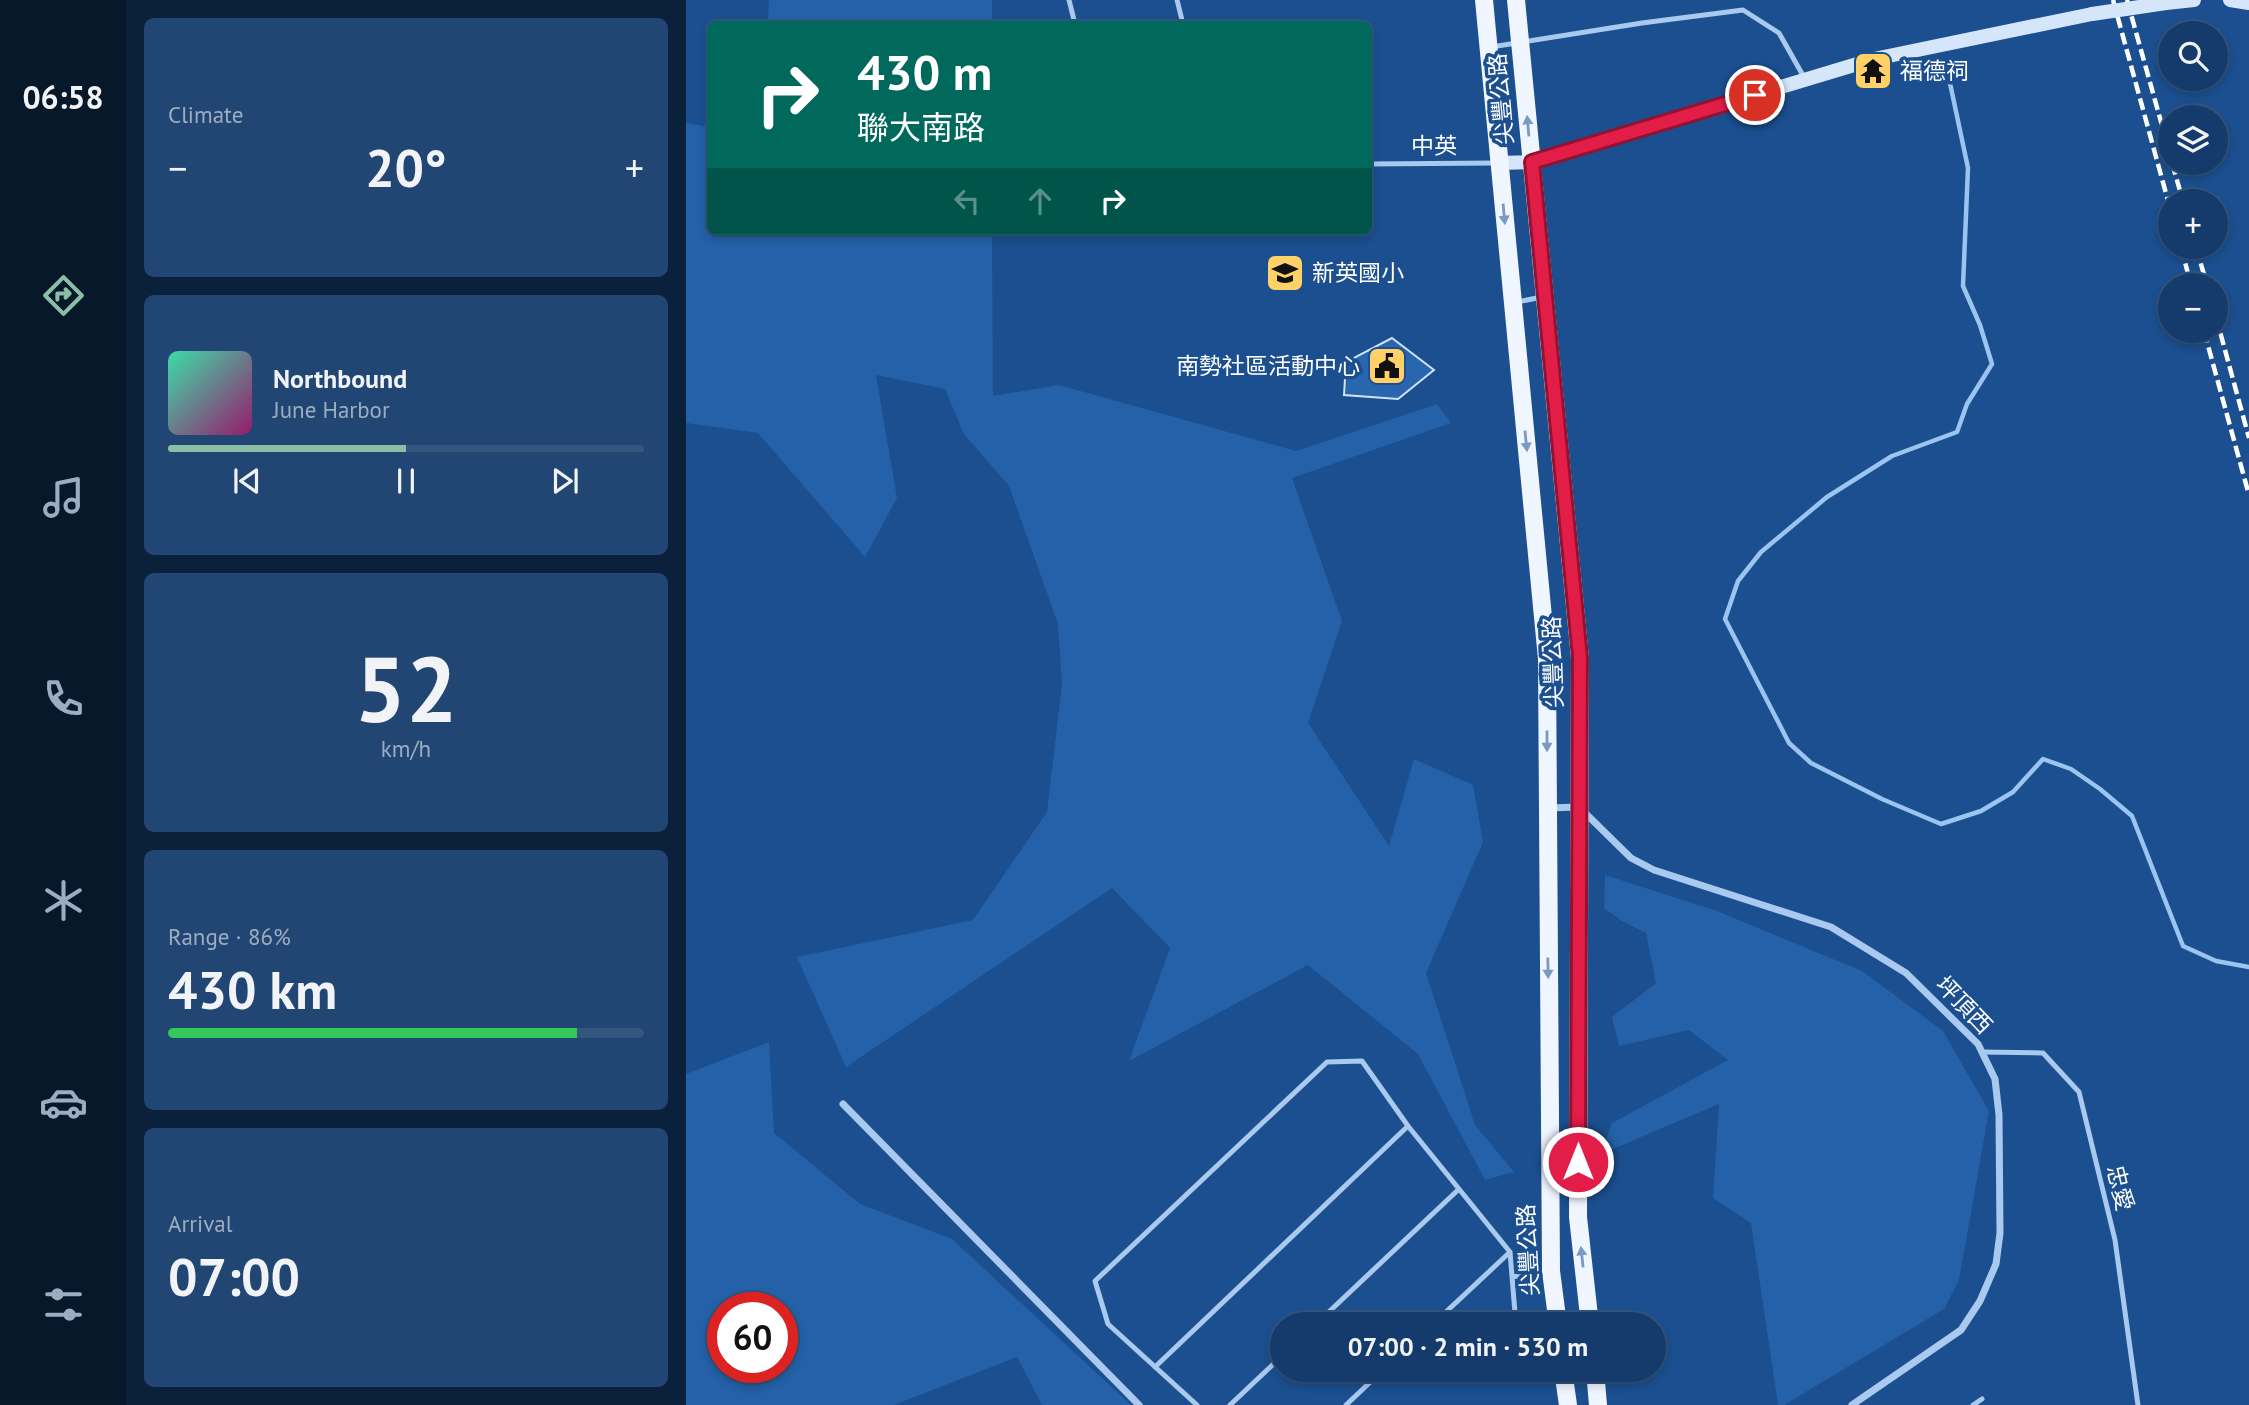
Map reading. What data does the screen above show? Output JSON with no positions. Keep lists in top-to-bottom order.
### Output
{
  "streets": {
    "main road": ["尖豐公路"],
    "street": ["坪頂西"],
    "lane": ["中英", "忠愛"]
  },
  "crossings": [
    ["尖豐公路", "中英"],
    ["尖豐公路", "坪頂西"],
    ["坪頂西", "忠愛"]
  ],
  "places": {
    "temple": ["福德祠"],
    "school or university": ["新英國小"],
    "public building": ["南勢社區活動中心"]
  },
  "page": {
    "tabs": "06:58",
    "tile": [
      "Climate",
      ["52", "km/h"],
      ["Range · 86%", "430 km"],
      ["Arrival", "07:00"]
    ],
    "map_buttons": ["+", "−"],
    "turn": ["430 m", "聯大南路"],
    "heat": ["−", "20°", "+"],
    "song": ["Northbound", "June Harbor"],
    "limit": "60",
    "trip": "07:00 · 2 min · 530 m"
  }
}
